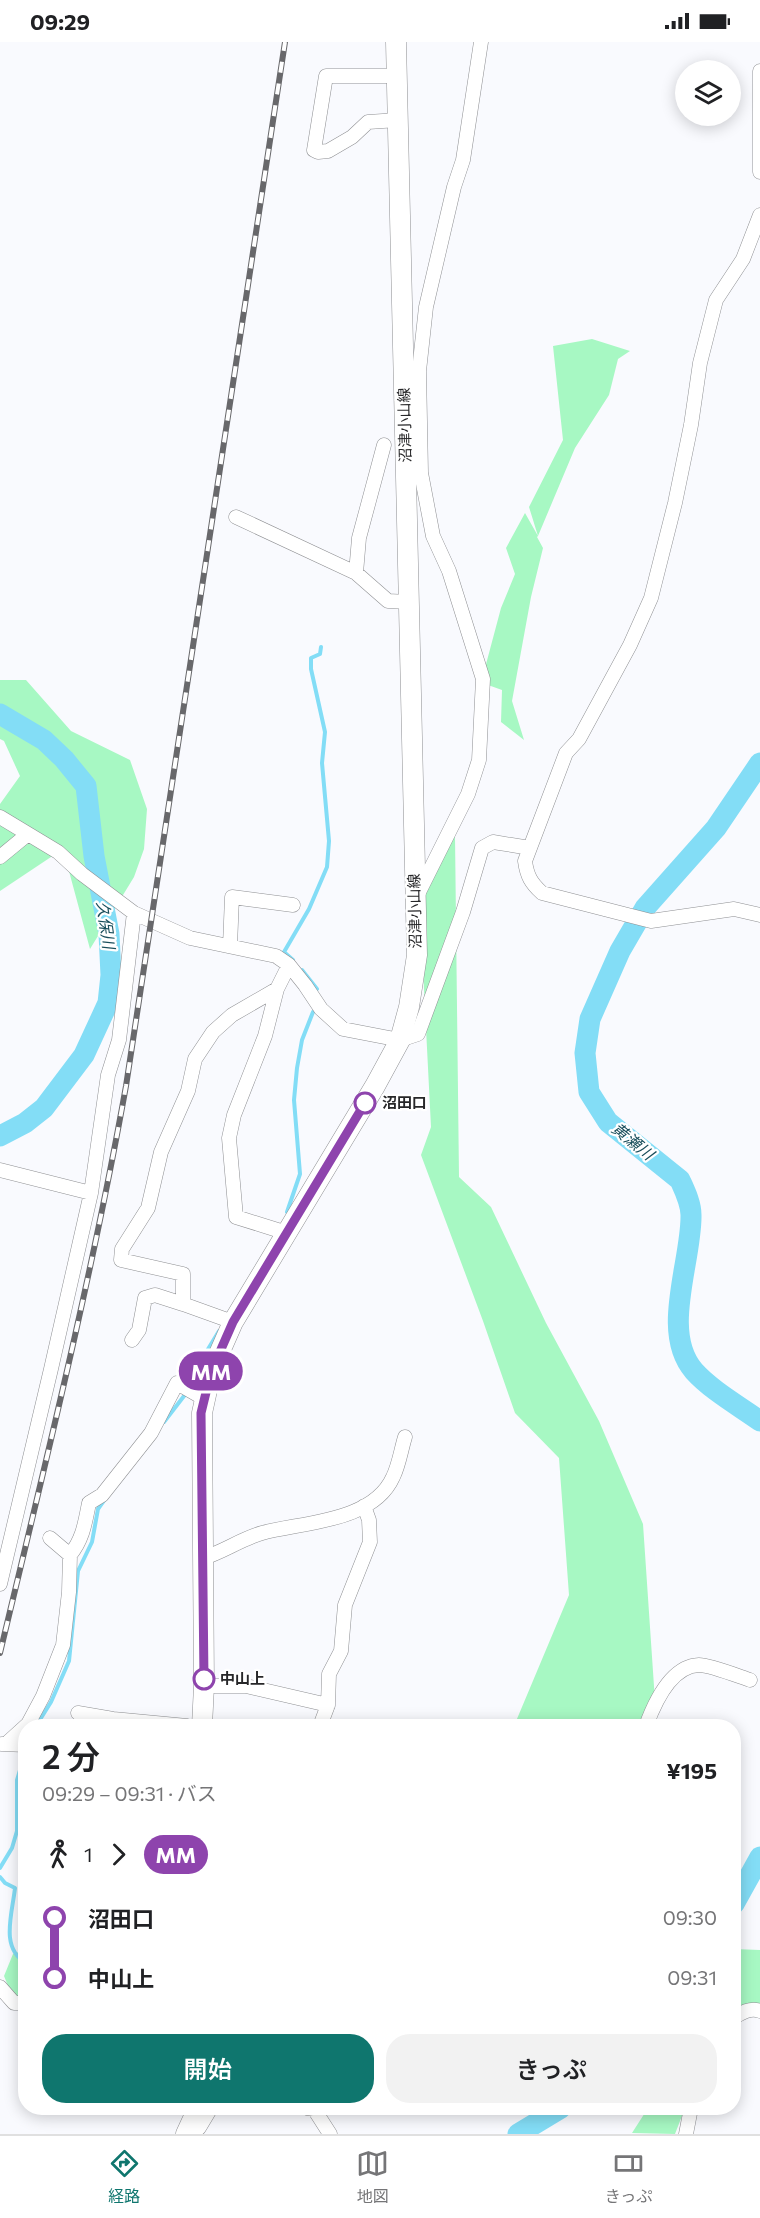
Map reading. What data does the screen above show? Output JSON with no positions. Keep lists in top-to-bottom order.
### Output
{
  "streets": {
    "main road": ["沼津小山線"]
  },
  "water": ["久保川", "黄瀬川"],
  "places": ["沼田口", "中山上"],
  "lines": ["bus line MM"],
  "page": {
    "status": "09:29",
    "on_map": "MM",
    "heading": ["2 分", "09:29 – 09:31 · バス", "¥195"],
    "legs": ["1", "MM"],
    "list": [
      {
        "name": "沼田口",
        "value": "09:30"
      },
      {
        "name": "中山上",
        "value": "09:31"
      }
    ],
    "buttons": ["開始", "きっぷ"],
    "tabs": ["経路", "地図", "きっぷ"]
  }
}
